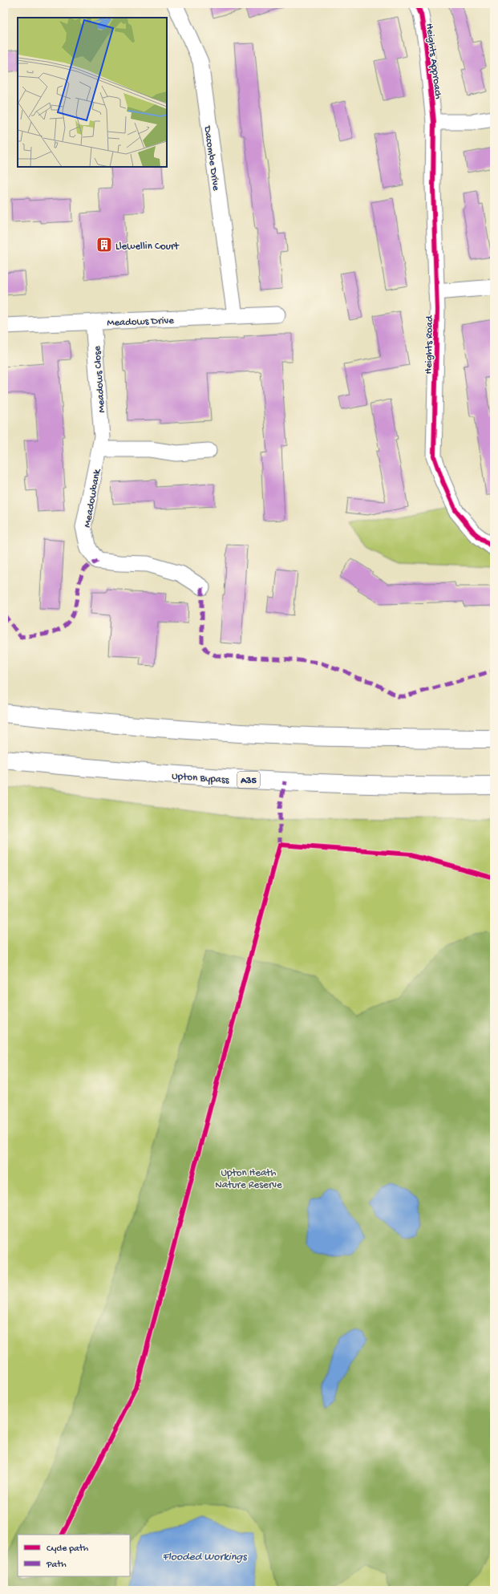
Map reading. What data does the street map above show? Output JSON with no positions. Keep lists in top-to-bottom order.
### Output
{
  "streets": {
    "highway": ["Upton Bypass", "A35"],
    "street": [
      "Heights Approach",
      "Dacombe Drive",
      "Meadows Drive",
      "Heights Road",
      "Meadows Close",
      "Meadowbank"
    ]
  },
  "crossings": [
    ["Heights Approach", "Heights Road"],
    ["Dacombe Drive", "Meadows Drive"],
    ["Meadows Drive", "Meadows Close"],
    ["Meadows Close", "Meadowbank"]
  ],
  "water": ["Flooded Workings"],
  "parks": ["Upton Heath Nature Reserve"],
  "places": {
    "building": ["Llewellin Court"]
  },
  "legend": ["Cycle path", "Path"]
}
